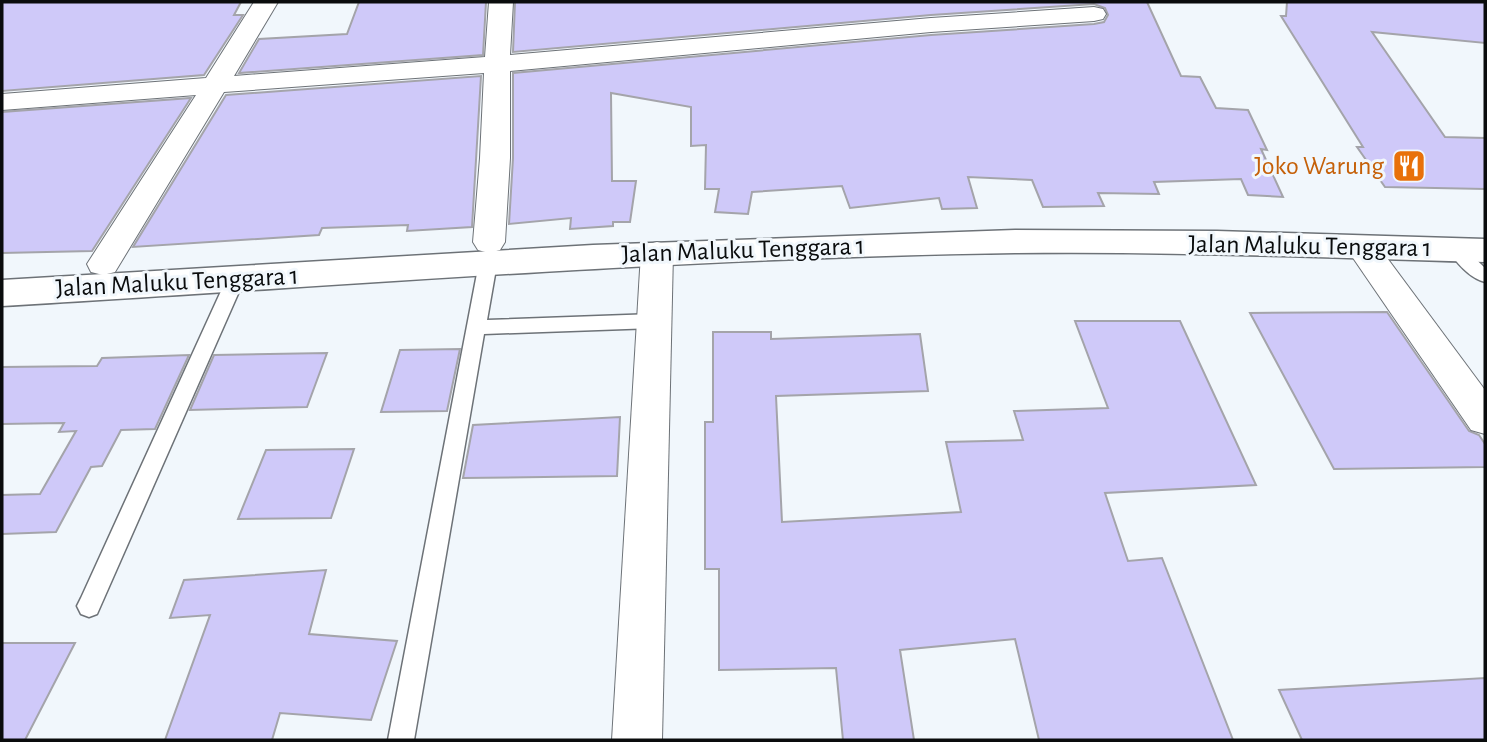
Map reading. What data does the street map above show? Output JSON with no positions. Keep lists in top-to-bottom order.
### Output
{
  "streets": {
    "highway": ["Jalan Maluku Tenggara 1"]
  },
  "places": {
    "restaurant": ["Joko Warung"]
  }
}
